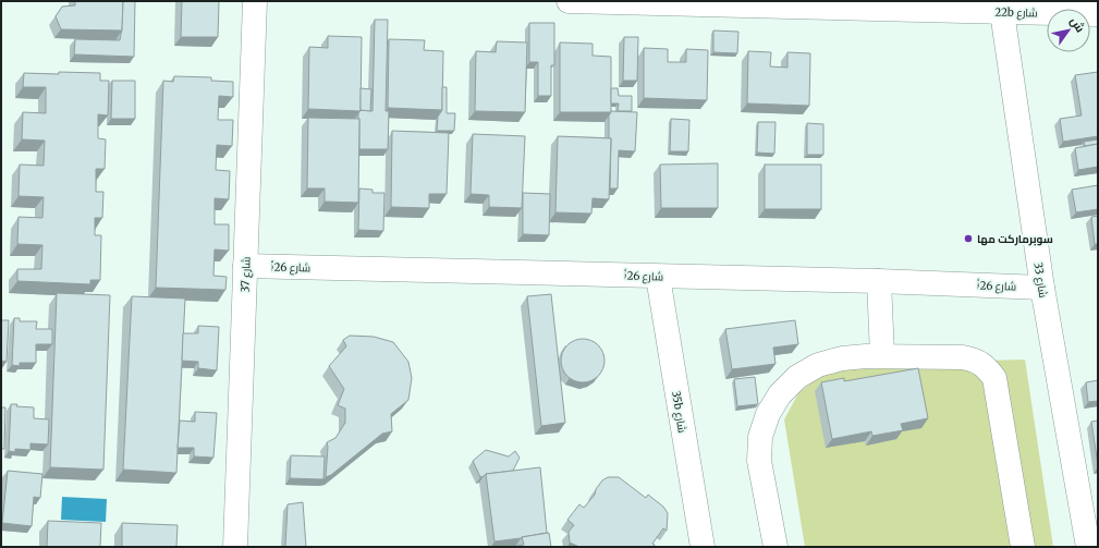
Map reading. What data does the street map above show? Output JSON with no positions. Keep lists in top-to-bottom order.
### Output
{
  "streets": {
    "street": [
      "22b شارع",
      "شارع 26أ",
      "شارع 37",
      "شارع 33",
      "35b شارع"
    ]
  },
  "crossings": [
    ["22b شارع", "شارع 33"],
    ["شارع 26أ", "شارع 37"],
    ["شارع 26أ", "شارع 33"],
    ["شارع 26أ", "35b شارع"]
  ],
  "places": ["سوبرماركت مها"],
  "north": "top right"
}
